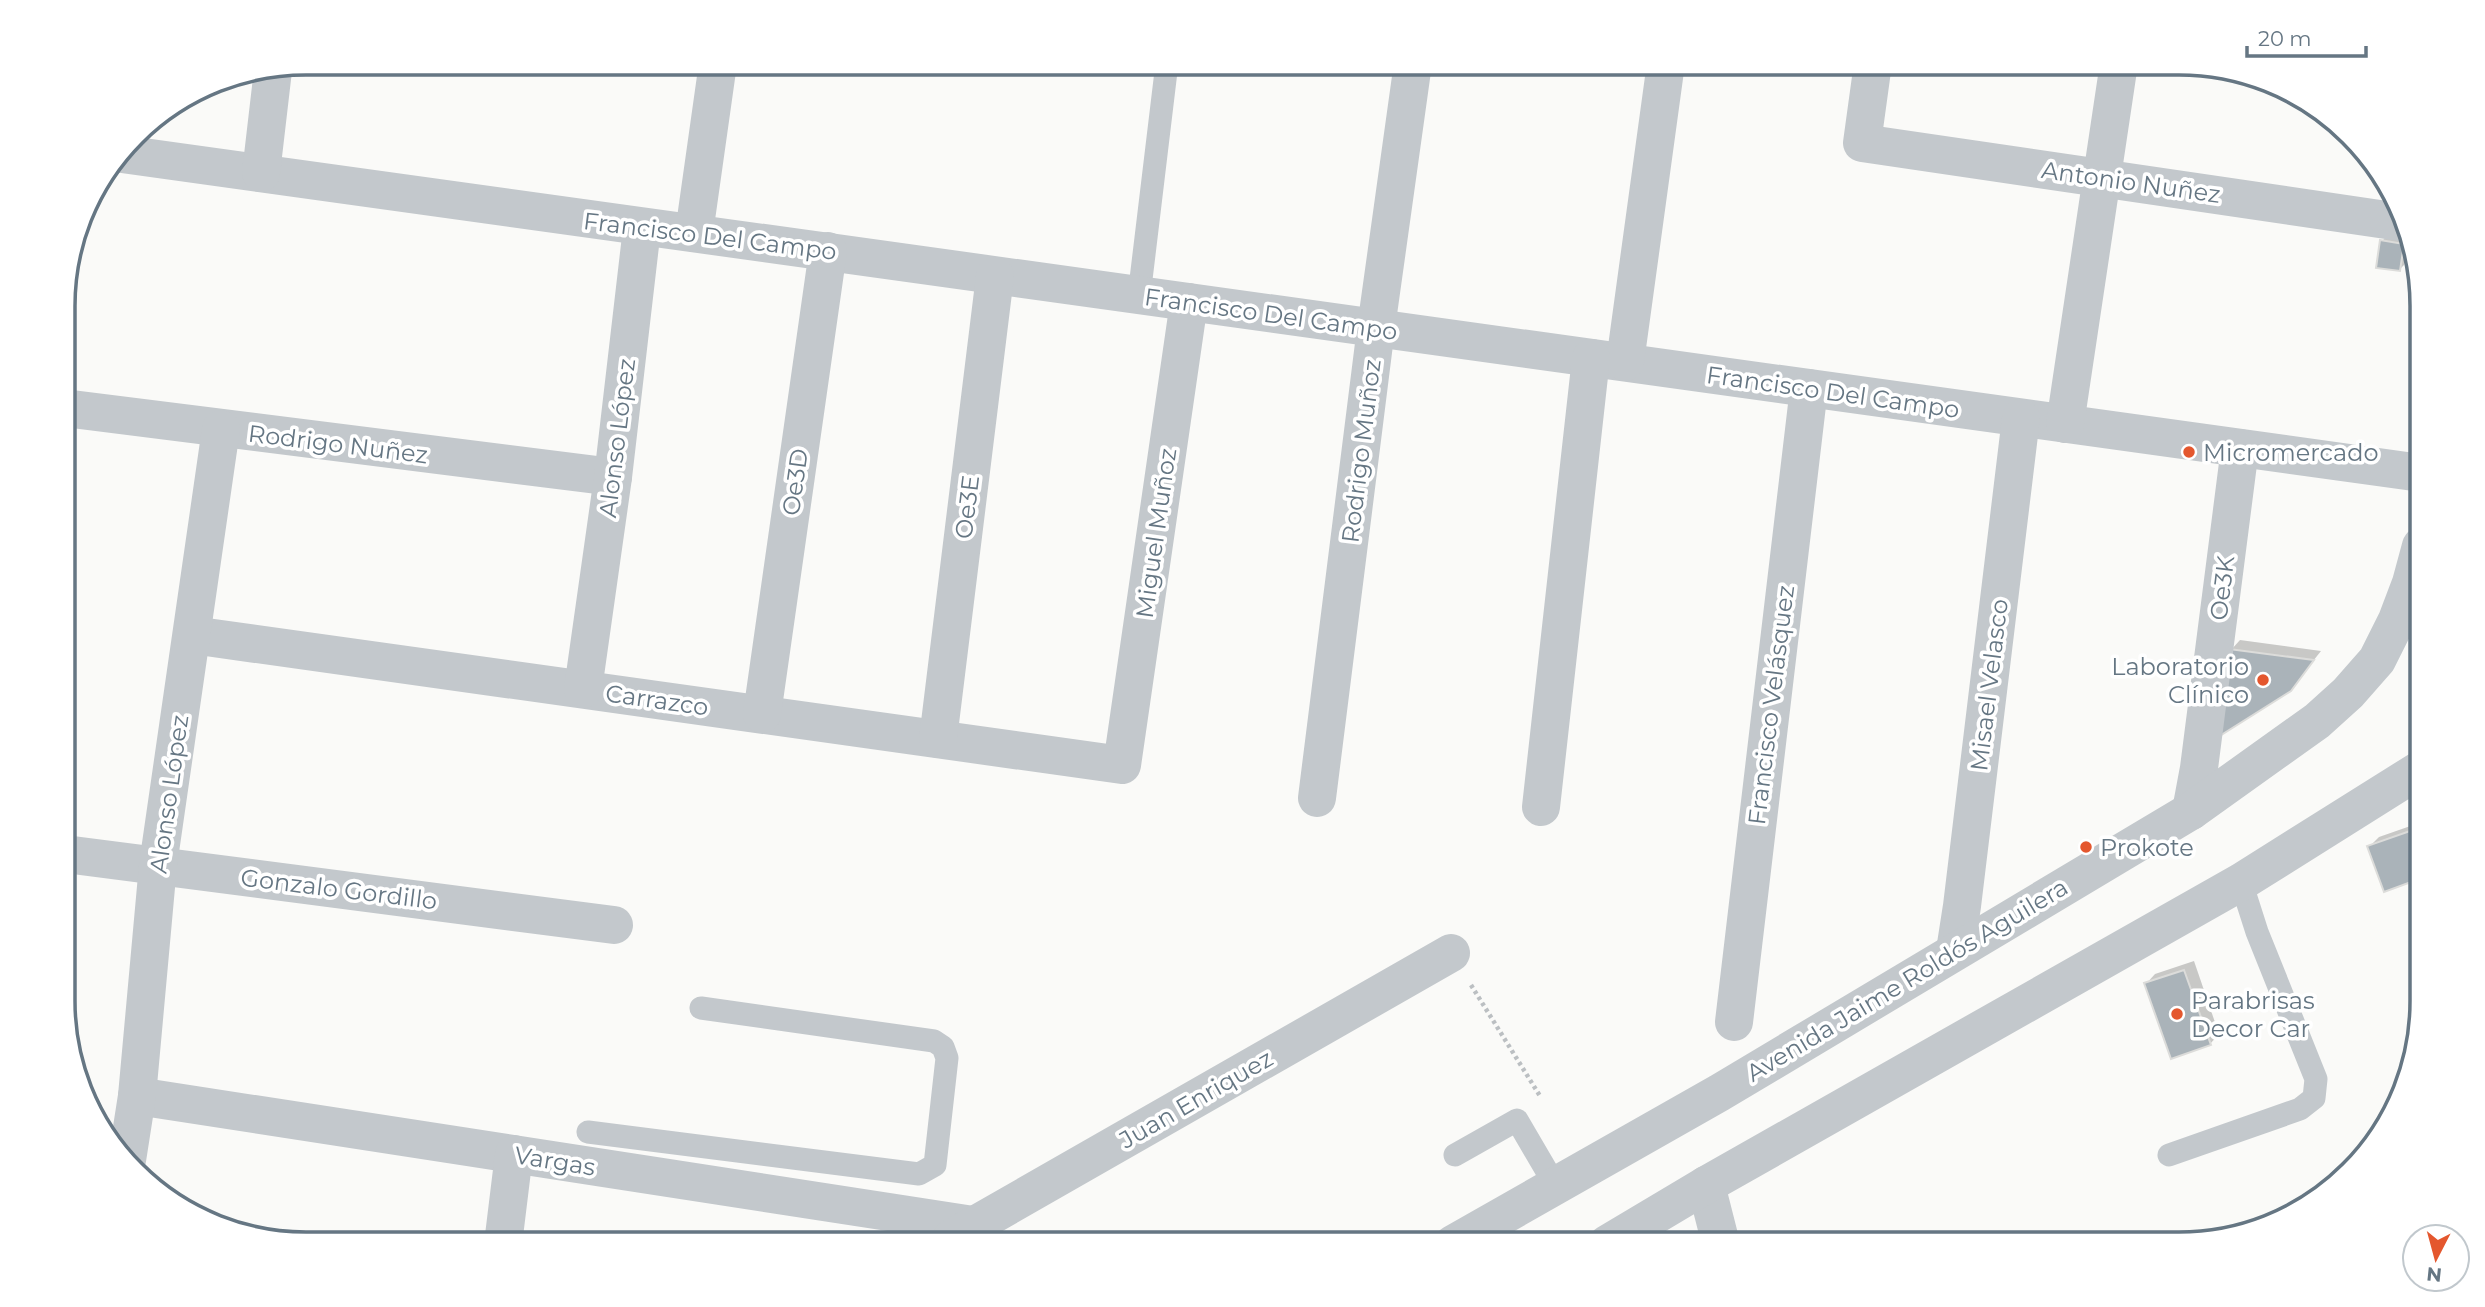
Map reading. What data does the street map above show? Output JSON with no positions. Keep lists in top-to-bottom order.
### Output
{
  "streets": {
    "street": [
      "Antonio Nuñez",
      "Francisco Del Campo",
      "Alonso López",
      "Rodrigo Nuñez",
      "Rodrigo Muñoz",
      "Oe3D",
      "Oe3E",
      "Miguel Muñoz",
      "Oe3K",
      "Misael Velasco",
      "Carrazco",
      "Francisco Velásquez",
      "Gonzalo Gordillo",
      "Avenida Jaime Roldós Aguilera",
      "Juan Enriquez",
      "Vargas"
    ]
  },
  "crossings": [
    ["Francisco Del Campo", "Alonso López"],
    ["Francisco Del Campo", "Rodrigo Muñoz"],
    ["Francisco Del Campo", "Oe3D"],
    ["Francisco Del Campo", "Oe3E"],
    ["Francisco Del Campo", "Miguel Muñoz"],
    ["Francisco Del Campo", "Oe3K"],
    ["Francisco Del Campo", "Misael Velasco"],
    ["Francisco Del Campo", "Francisco Velásquez"],
    ["Alonso López", "Rodrigo Nuñez"],
    ["Alonso López", "Carrazco"],
    ["Alonso López", "Gonzalo Gordillo"],
    ["Alonso López", "Vargas"],
    ["Oe3D", "Carrazco"],
    ["Oe3E", "Carrazco"],
    ["Miguel Muñoz", "Carrazco"],
    ["Oe3K", "Avenida Jaime Roldós Aguilera"],
    ["Misael Velasco", "Avenida Jaime Roldós Aguilera"],
    ["Juan Enriquez", "Vargas"]
  ],
  "places": [
    "Micromercado",
    "Laboratorio Clínico",
    "Prokote",
    "Parabrisas Decor Car"
  ],
  "scale_bar": "20 m",
  "north": "bottom"
}
